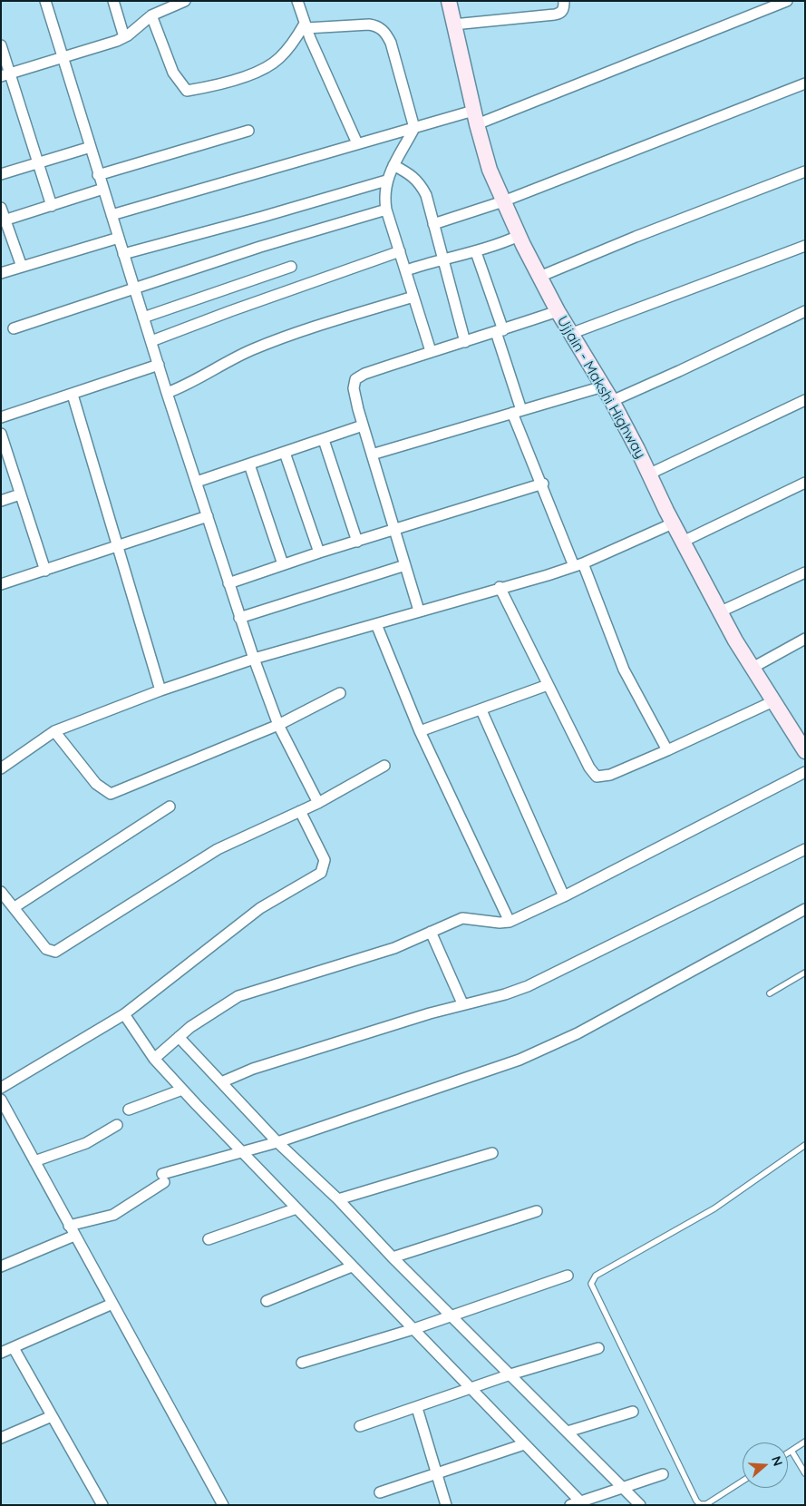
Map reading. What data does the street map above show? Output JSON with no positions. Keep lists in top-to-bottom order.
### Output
{
  "streets": {
    "main road": ["Ujjain - Makshi Highway"]
  },
  "north": "right"
}
